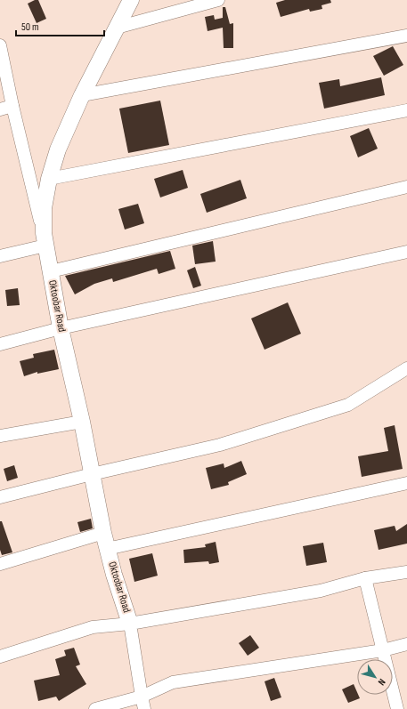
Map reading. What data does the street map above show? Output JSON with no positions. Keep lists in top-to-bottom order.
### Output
{
  "streets": {
    "street": ["Oktoobar Road"]
  },
  "scale_bar": "50 m",
  "north": "bottom right"
}
